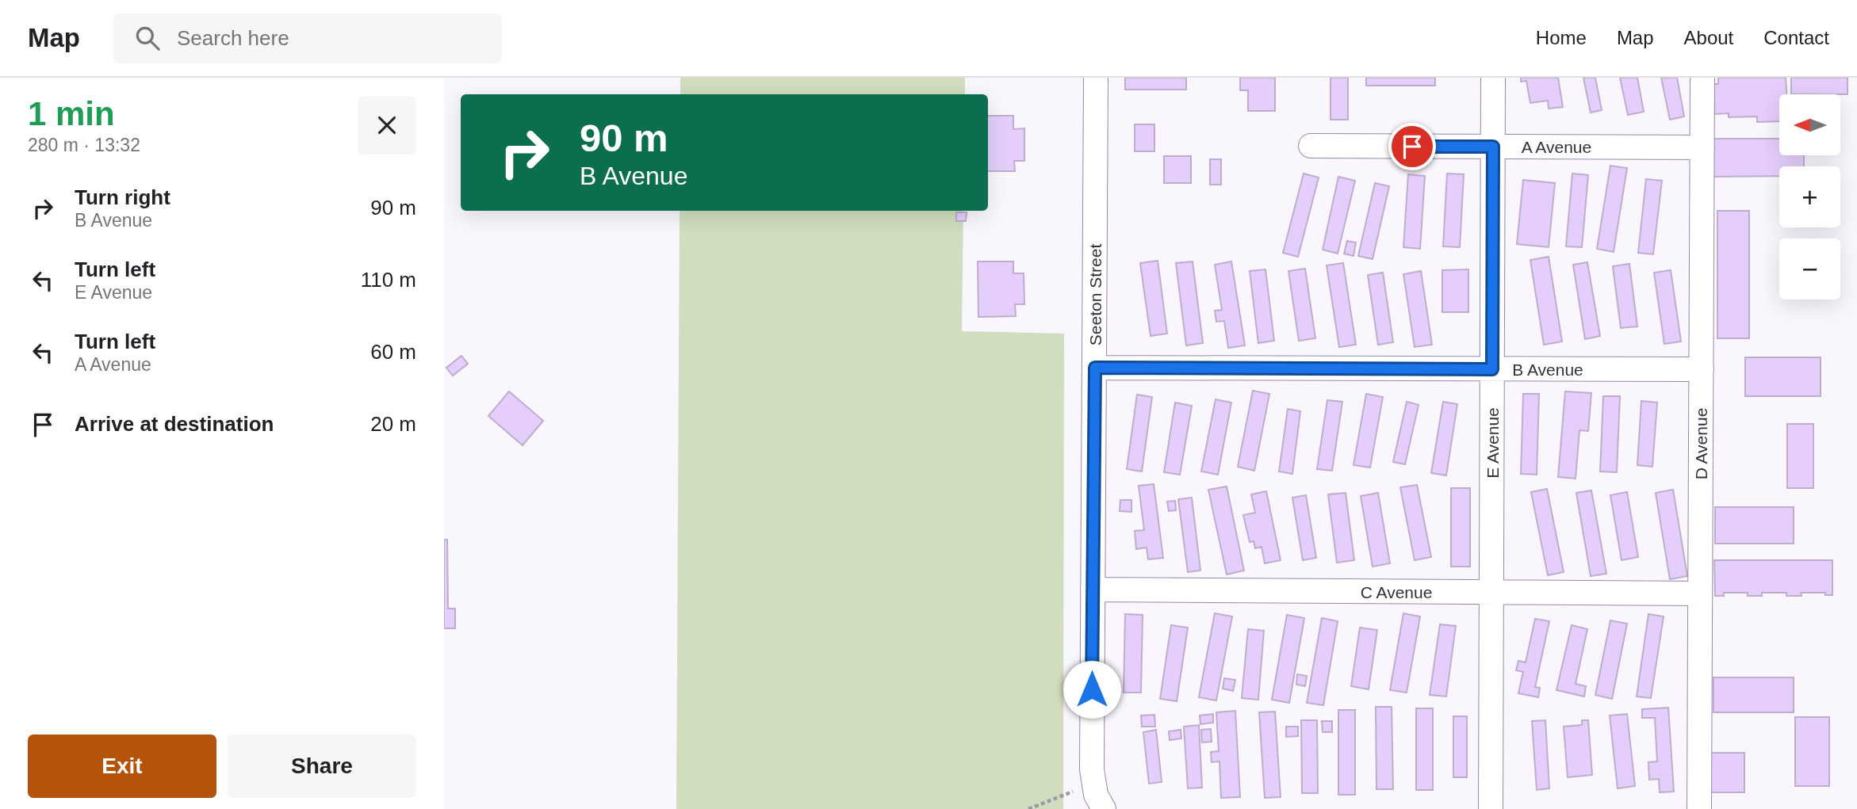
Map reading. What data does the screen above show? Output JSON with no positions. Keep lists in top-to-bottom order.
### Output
{
  "streets": {
    "street": [
      "A Avenue",
      "Seeton Street",
      "B Avenue",
      "E Avenue",
      "D Avenue",
      "C Avenue"
    ]
  },
  "crossings": [
    ["A Avenue", "E Avenue"],
    ["A Avenue", "D Avenue"],
    ["Seeton Street", "B Avenue"],
    ["Seeton Street", "C Avenue"],
    ["B Avenue", "E Avenue"],
    ["B Avenue", "D Avenue"],
    ["E Avenue", "C Avenue"],
    ["D Avenue", "C Avenue"]
  ],
  "north": "left",
  "page": {
    "header": "Map",
    "search": "Search here",
    "nav": [
      "Home",
      "Map",
      "About",
      "Contact"
    ],
    "heading": ["1 min", "280 m · 13:32"],
    "map_buttons": ["+", "−"],
    "turn": ["90 m", "B Avenue"],
    "list": [
      {
        "name": "Turn right",
        "note": "B Avenue",
        "value": "90 m"
      },
      {
        "name": "Turn left",
        "note": "E Avenue",
        "value": "110 m"
      },
      {
        "name": "Turn left",
        "note": "A Avenue",
        "value": "60 m"
      },
      {
        "name": "Arrive at destination",
        "value": "20 m"
      }
    ],
    "buttons": ["Exit", "Share"]
  }
}
